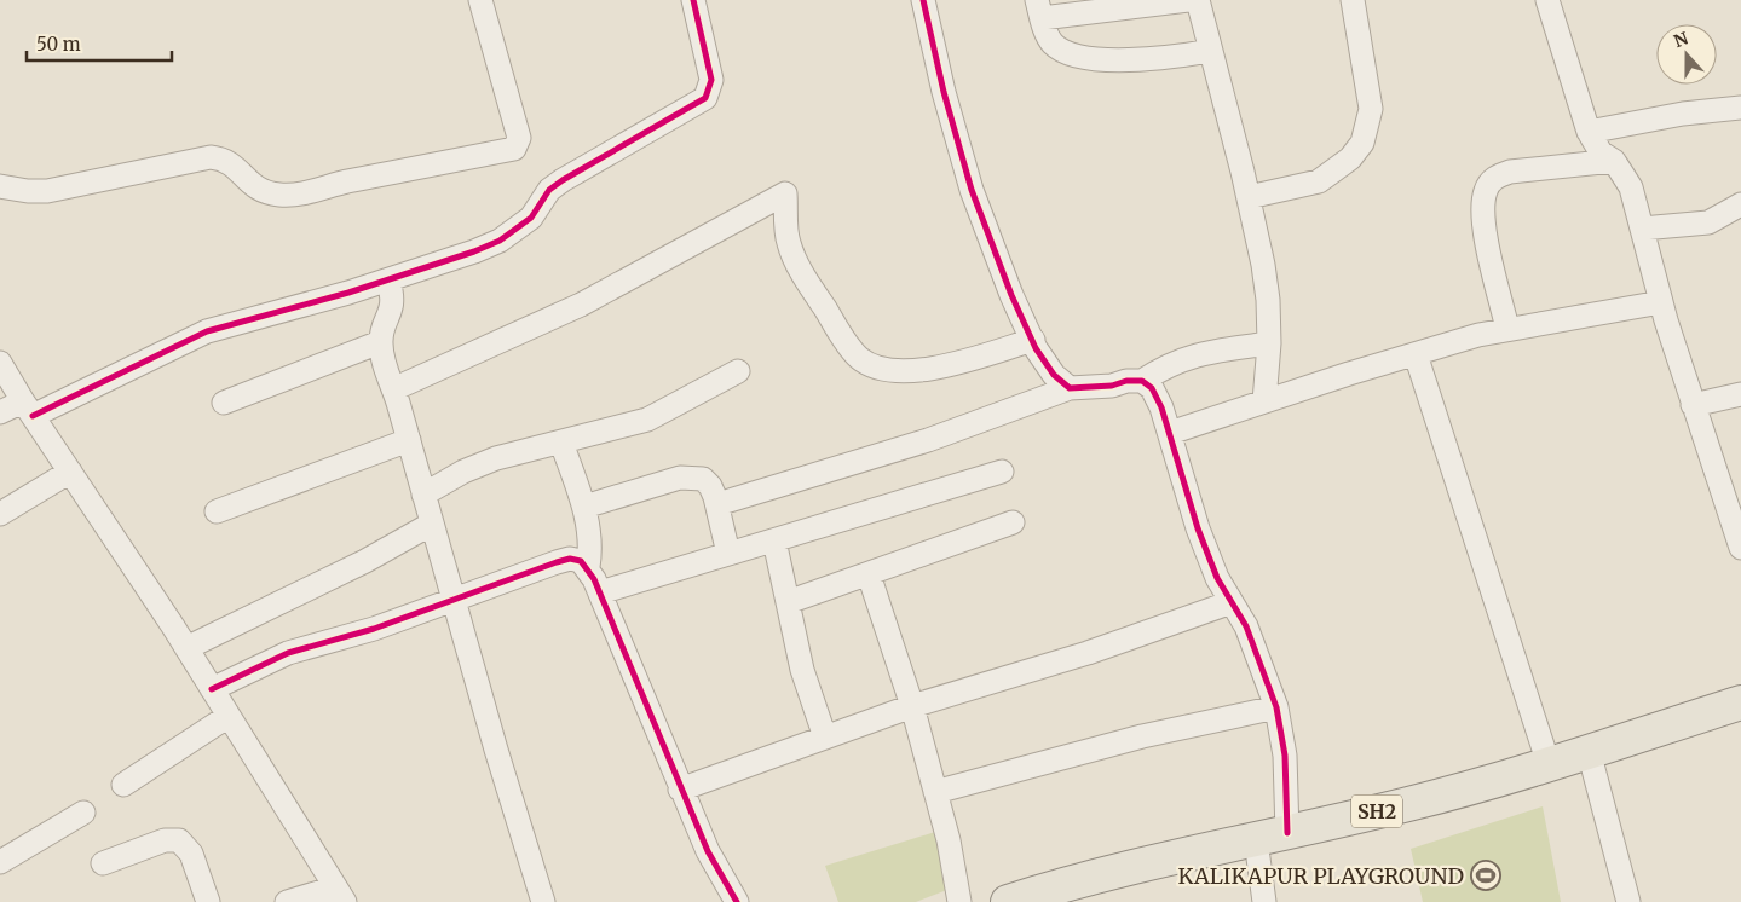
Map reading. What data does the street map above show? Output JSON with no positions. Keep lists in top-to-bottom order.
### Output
{
  "streets": {
    "main road": ["SH2"]
  },
  "places": {
    "sports": ["KALIKAPUR PLAYGROUND"]
  },
  "scale_bar": "50 m",
  "north": "top"
}
